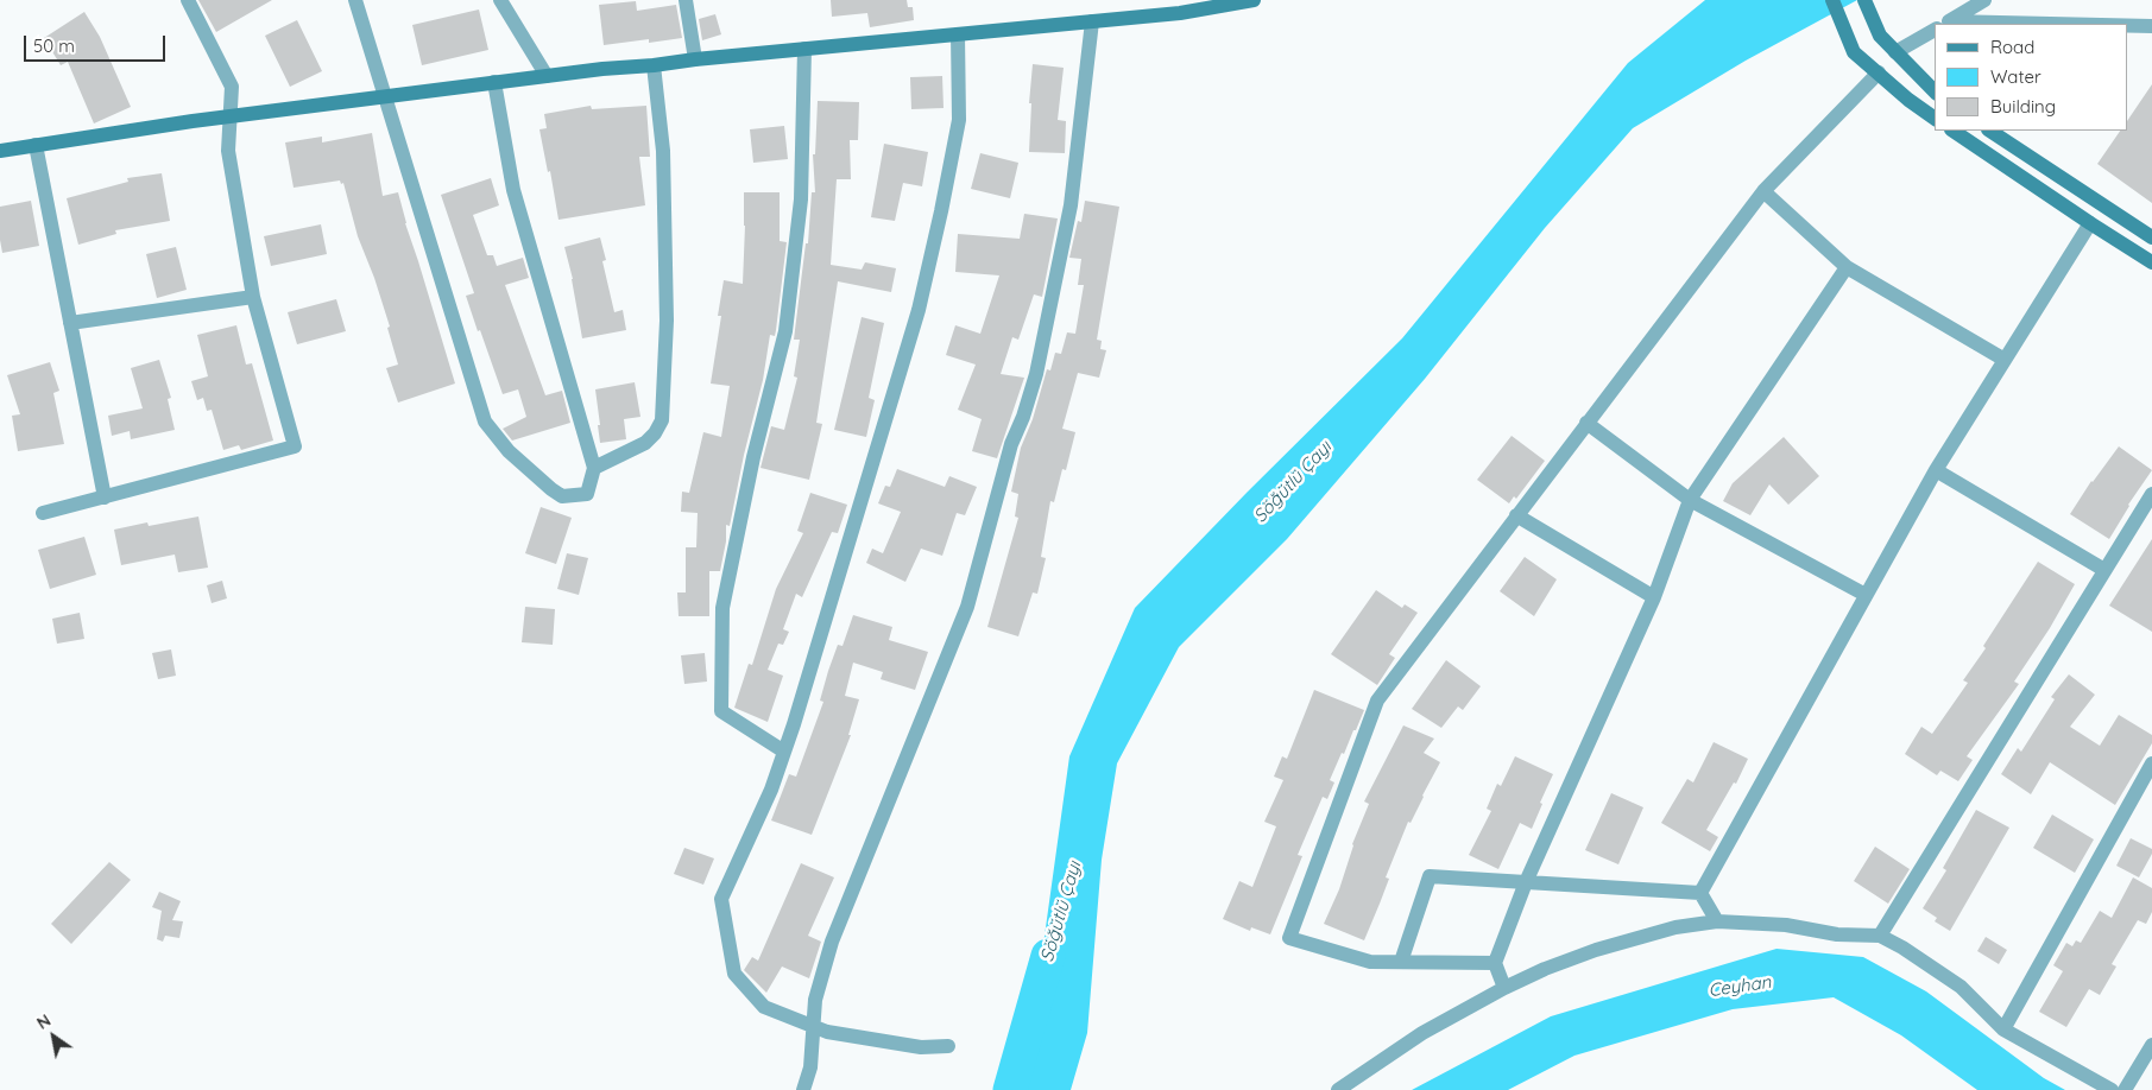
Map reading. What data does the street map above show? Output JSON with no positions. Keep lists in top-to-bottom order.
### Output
{
  "water": ["Söğütlü Çayı", "Ceyhan"],
  "legend": ["Road", "Water", "Building"],
  "scale_bar": "50 m",
  "north": "top left"
}
